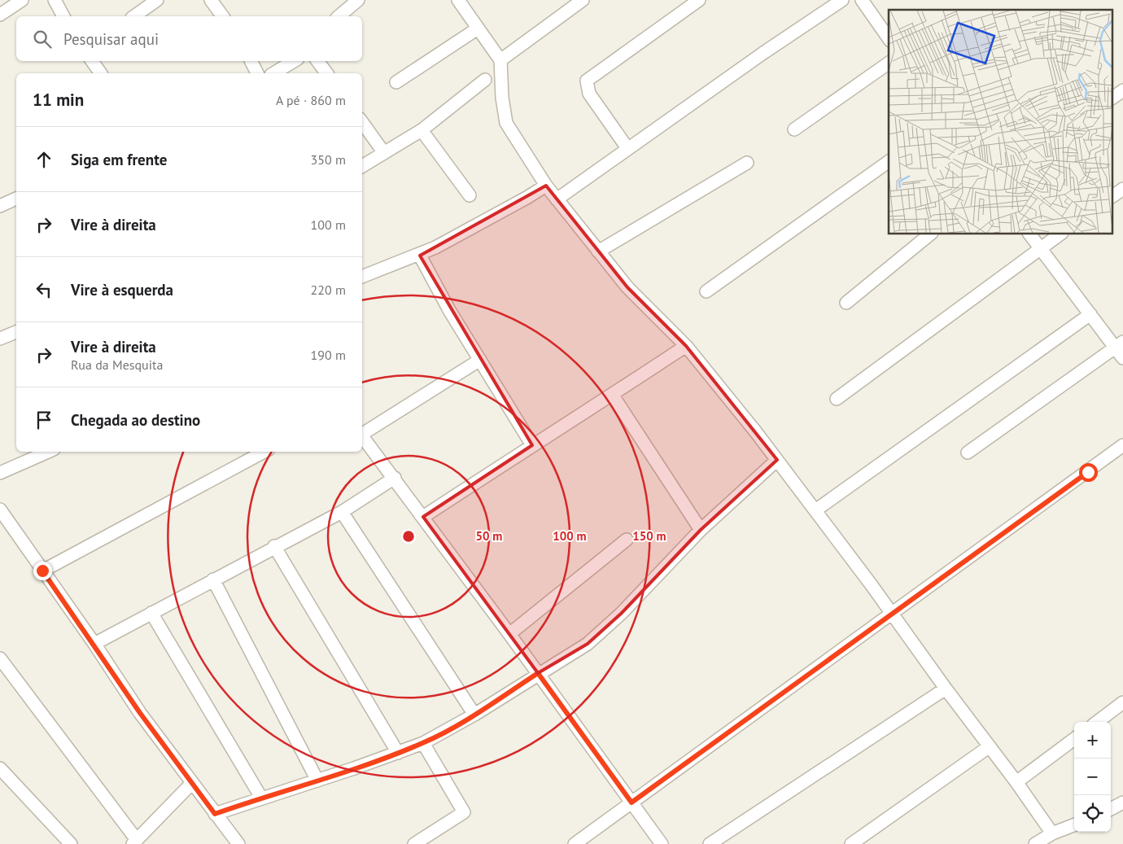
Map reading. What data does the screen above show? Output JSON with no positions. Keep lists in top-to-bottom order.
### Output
{
  "page": {
    "search": "Pesquisar aqui",
    "heading": ["11 min", "A pé · 860 m"],
    "list": [
      ["Siga em frente", "350 m"],
      ["Vire à direita", "100 m"],
      ["Vire à esquerda", "220 m"],
      ["Vire à direita", "Rua da Mesquita", "190 m"],
      "Chegada ao destino"
    ],
    "map_buttons": ["+", "−"]
  },
  "rings": ["50 m", "100 m", "150 m"]
}
